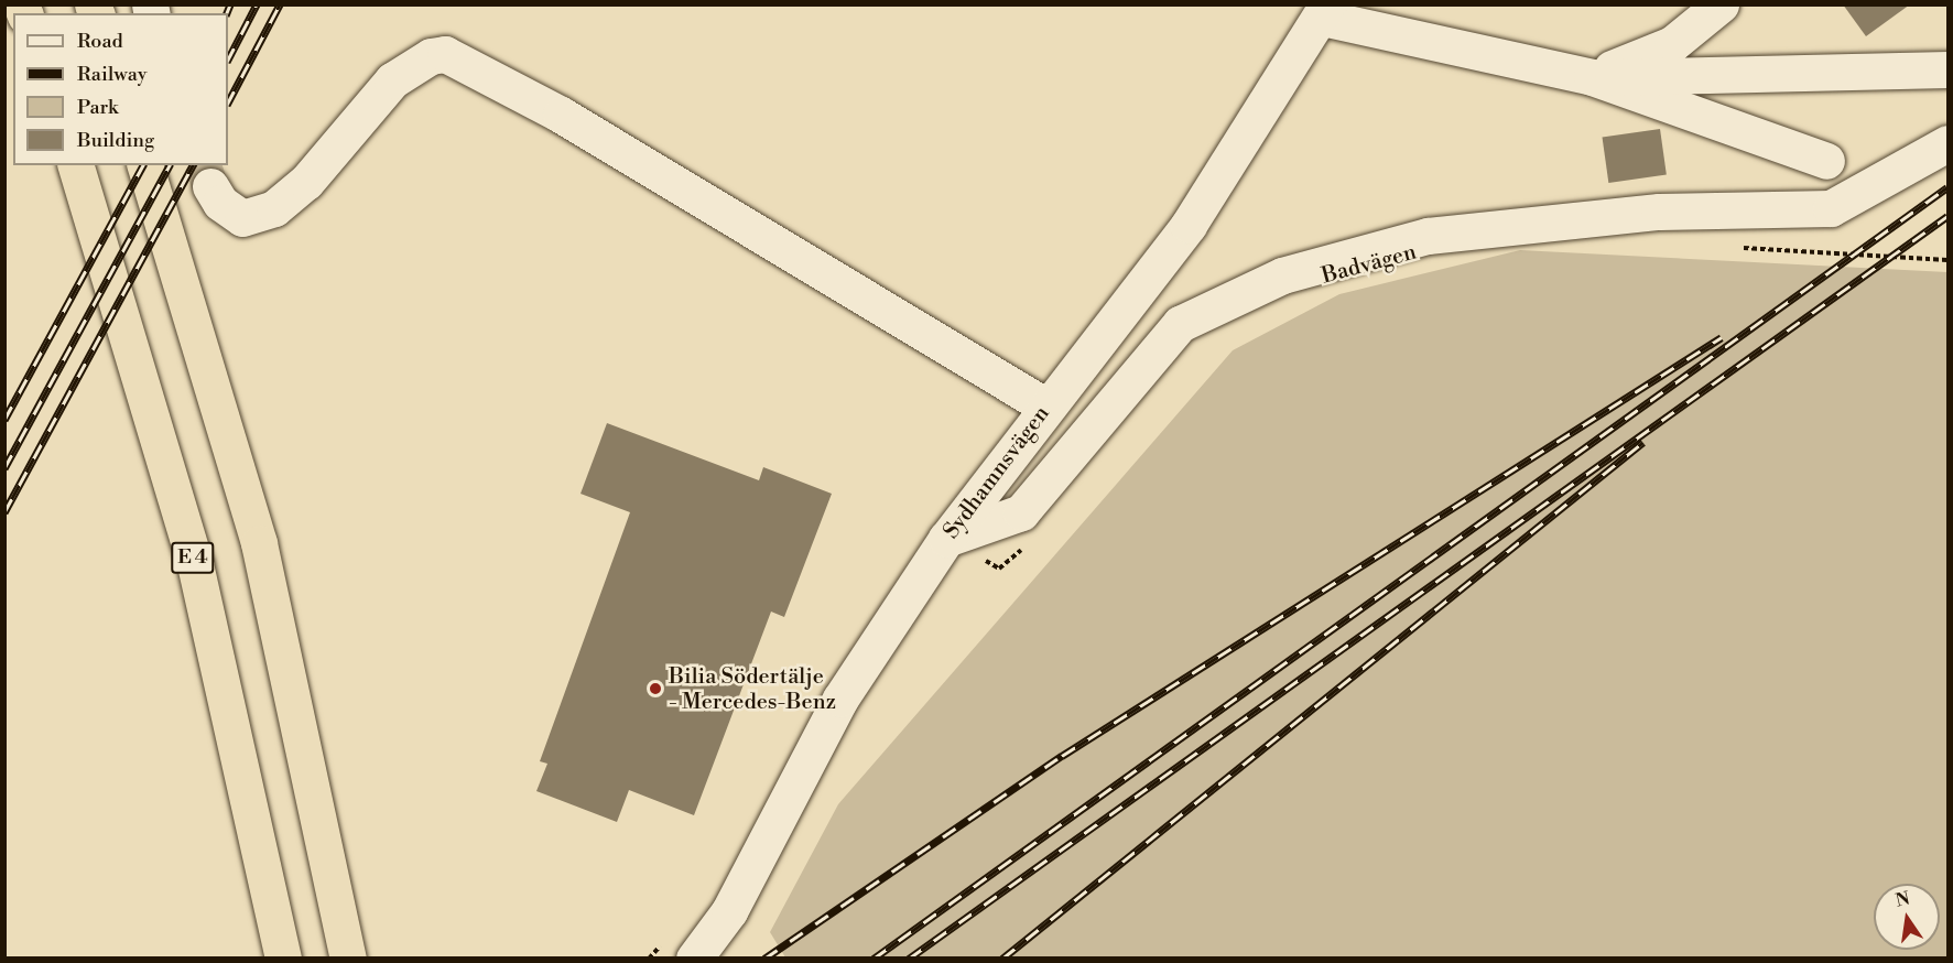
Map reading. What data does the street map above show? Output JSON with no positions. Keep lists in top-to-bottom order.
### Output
{
  "streets": {
    "highway": ["E 4"],
    "street": ["Sydhamnsvägen"]
  },
  "places": ["Bilia Södertälje - Mercedes-Benz"],
  "legend": [
    "Road",
    "Railway",
    "Park",
    "Building"
  ],
  "north": "top"
}
